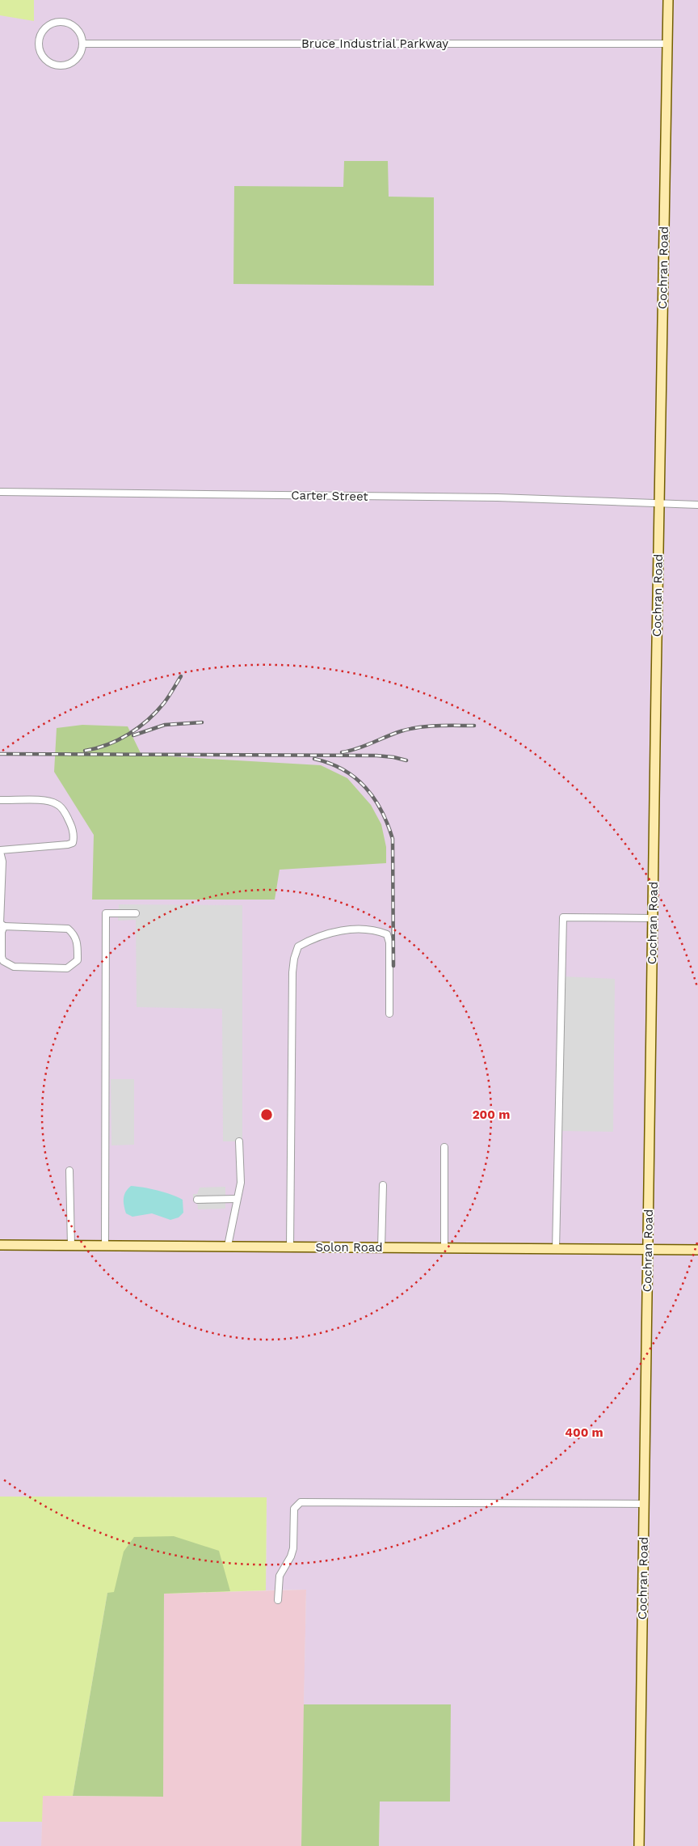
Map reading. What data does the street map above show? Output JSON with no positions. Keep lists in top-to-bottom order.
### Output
{
  "streets": {
    "street": [
      "Bruce Industrial Parkway",
      "Cochran Road",
      "Carter Street",
      "Solon Road"
    ]
  },
  "crossings": [
    ["Bruce Industrial Parkway", "Cochran Road"],
    ["Cochran Road", "Carter Street"],
    ["Cochran Road", "Solon Road"]
  ],
  "rings": ["200 m", "400 m"]
}
